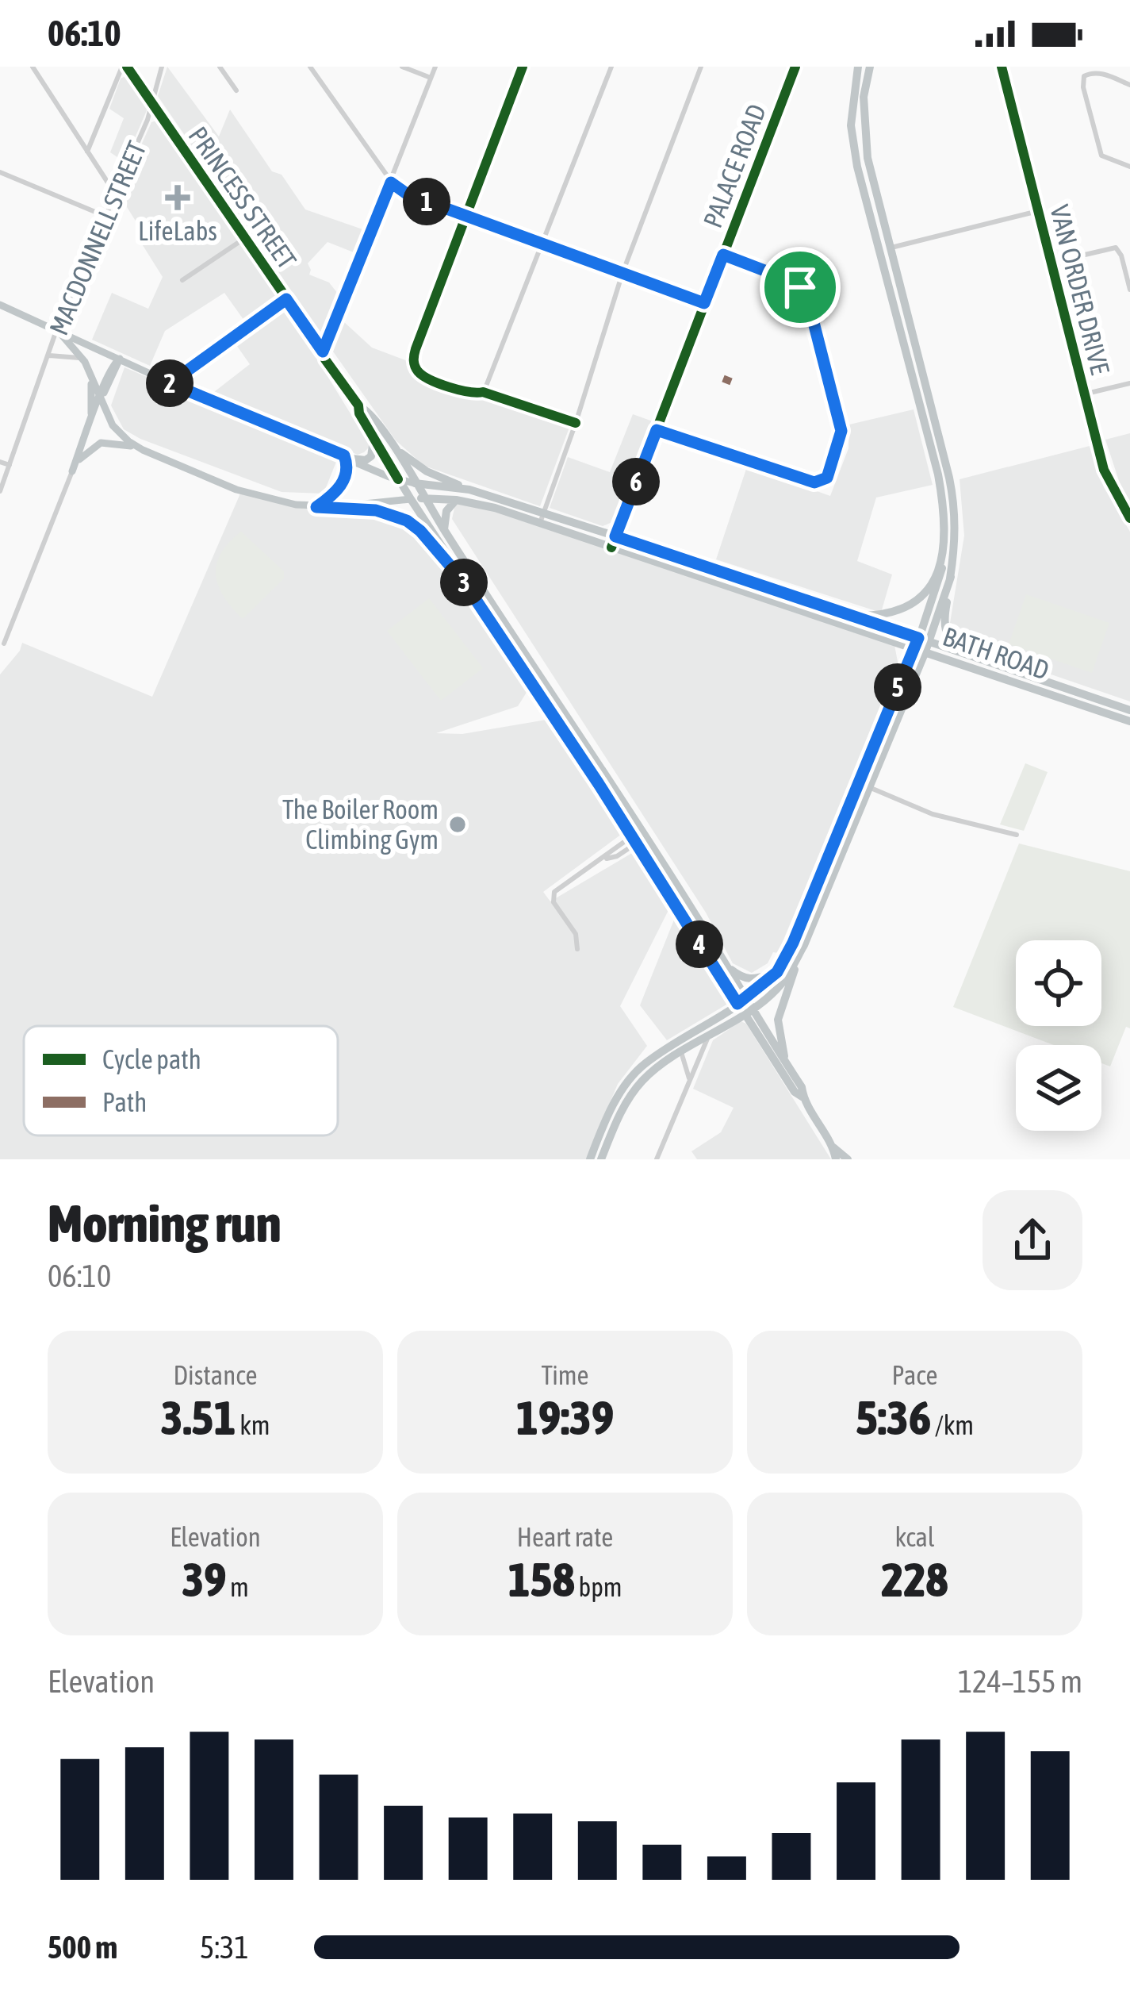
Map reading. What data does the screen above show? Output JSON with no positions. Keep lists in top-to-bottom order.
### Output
{
  "streets": {
    "main road": ["PALACE ROAD", "PRINCESS STREET", "BATH ROAD"],
    "street": ["MACDONNELL STREET", "VAN ORDER DRIVE"]
  },
  "crossings": [
    ["PALACE ROAD", "BATH ROAD"],
    ["PRINCESS STREET", "MACDONNELL STREET"],
    ["PRINCESS STREET", "BATH ROAD"]
  ],
  "places": {
    "health": ["LifeLabs"],
    "other": ["The Boiler Room Climbing Gym"]
  },
  "legend": ["Cycle path", "Path"],
  "page": {
    "status": "06:10",
    "pins": [
      "1",
      "2",
      "6",
      "3",
      "5",
      "4"
    ],
    "heading": ["Morning run", "06:10"],
    "stats": [
      ["Distance", "3.51 km"],
      ["Time", "19:39"],
      ["Pace", "5:36 /km"],
      ["Elevation", "39 m"],
      ["Heart rate", "158 bpm"],
      ["kcal", "228"]
    ],
    "chart": ["Elevation", "124–155 m"],
    "list": [
      {
        "name": "500 m",
        "note": "5:31"
      }
    ]
  }
}
